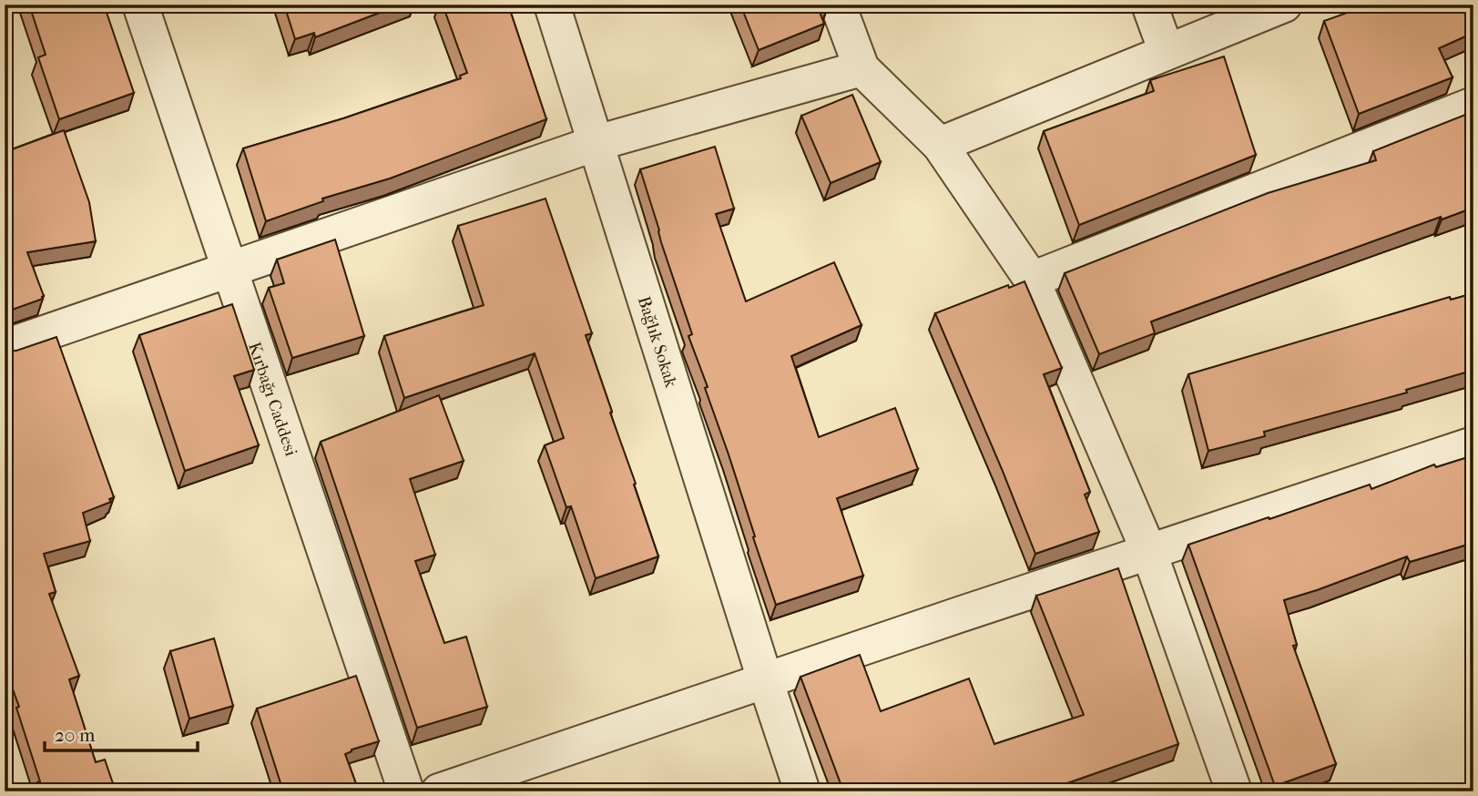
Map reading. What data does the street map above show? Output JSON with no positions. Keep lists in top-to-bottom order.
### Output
{
  "streets": {
    "street": ["Bağlık Sokak", "Kırbağı Caddesi"]
  },
  "scale_bar": "20 m"
}
